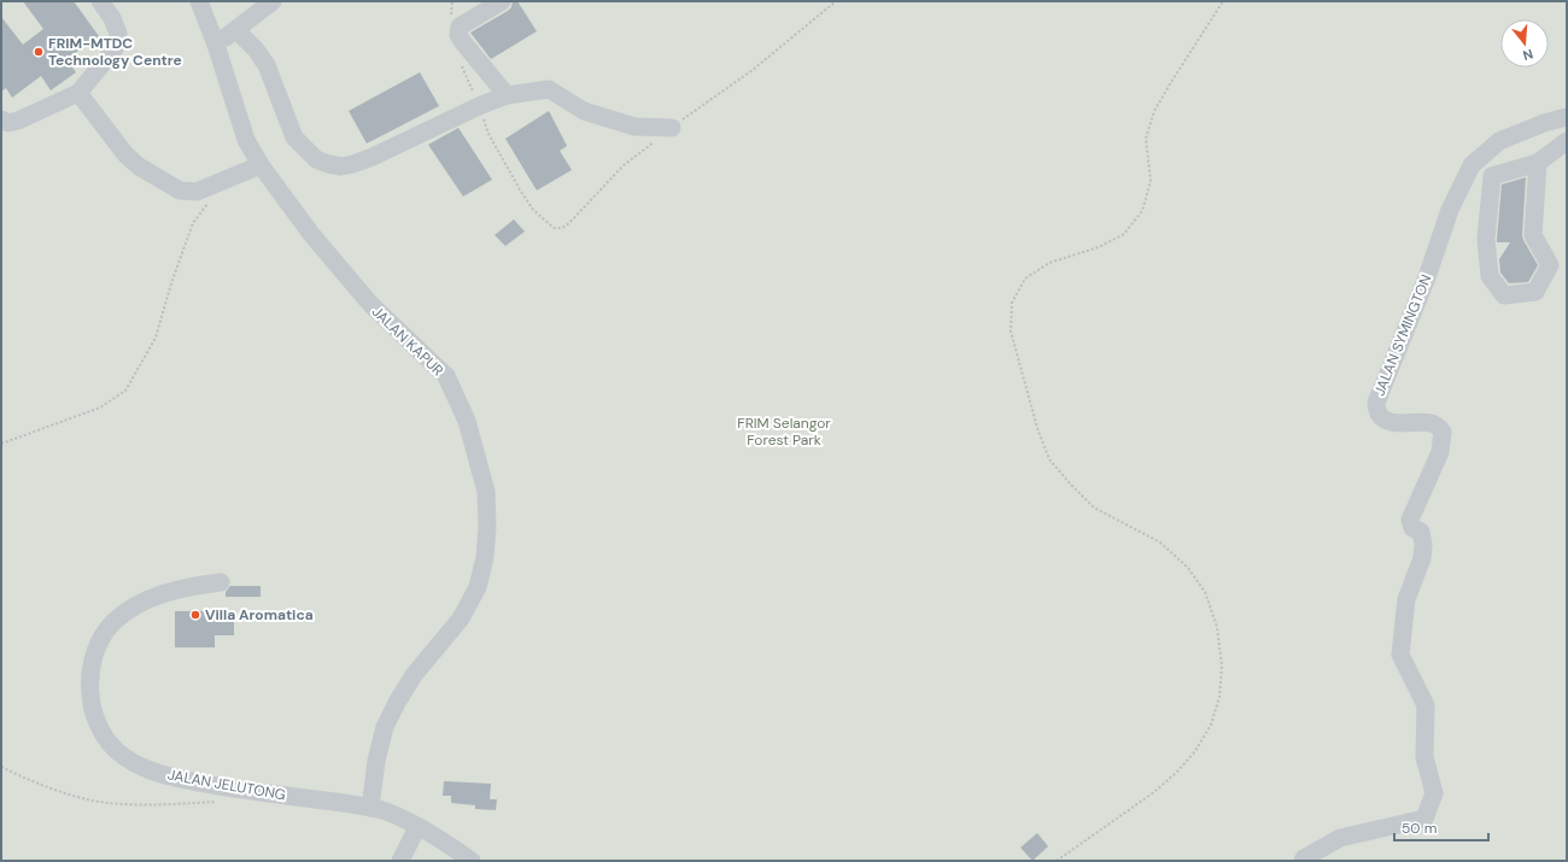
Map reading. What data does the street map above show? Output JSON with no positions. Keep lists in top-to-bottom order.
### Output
{
  "streets": {
    "street": ["JALAN SYMINGTON", "JALAN KAPUR", "JALAN JELUTONG"]
  },
  "crossings": [
    ["JALAN KAPUR", "JALAN JELUTONG"]
  ],
  "parks": ["FRIM Selangor Forest Park"],
  "places": ["FRIM-MTDC Technology Centre", "Villa Aromatica"],
  "scale_bar": "50 m",
  "north": "bottom"
}
